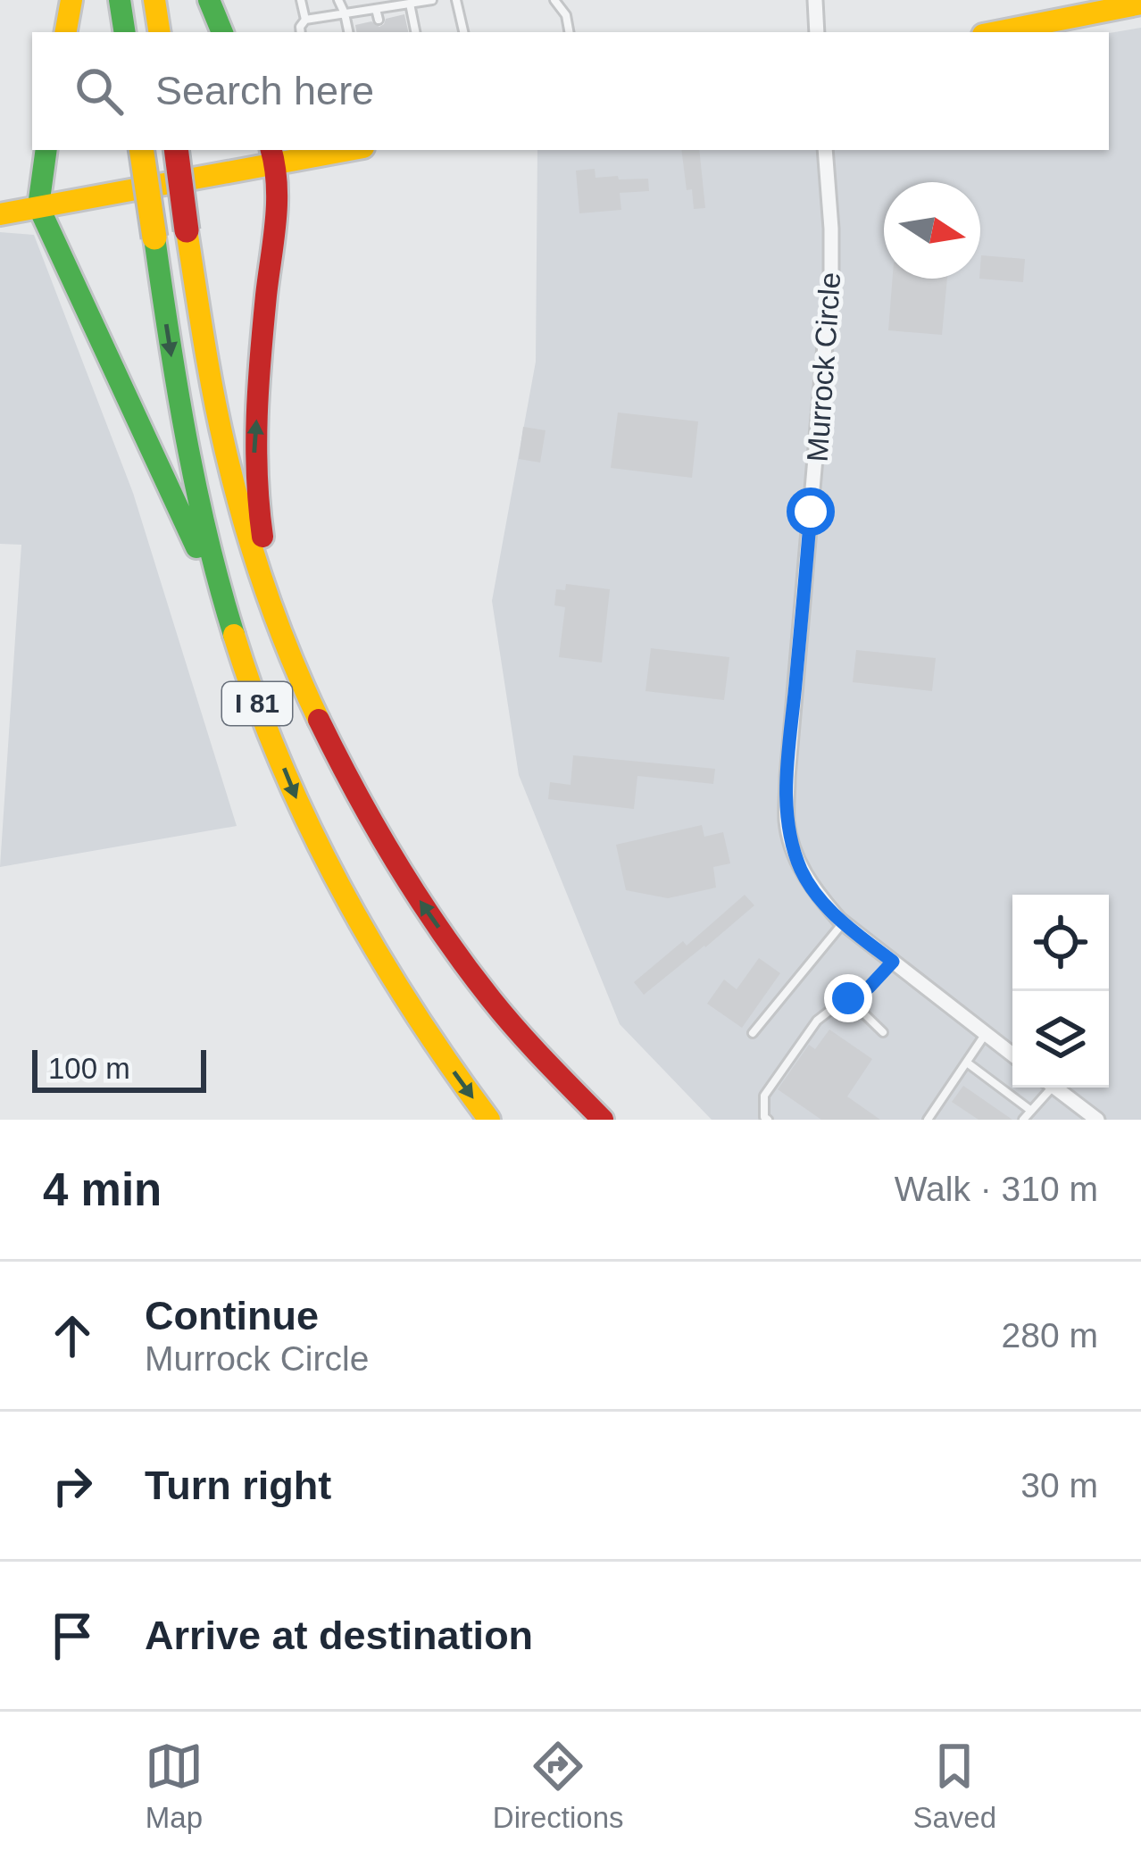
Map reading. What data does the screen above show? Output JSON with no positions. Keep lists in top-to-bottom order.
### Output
{
  "streets": {
    "main road": ["I 81"],
    "street": ["Murrock Circle"]
  },
  "scale_bar": "100 m",
  "north": "right",
  "page": {
    "search": "Search here",
    "scale": "100 m",
    "heading": ["4 min", "Walk · 310 m"],
    "list": [
      ["Continue", "Murrock Circle", "280 m"],
      ["Turn right", "30 m"],
      "Arrive at destination"
    ],
    "nav": ["Map", "Directions", "Saved"]
  }
}
